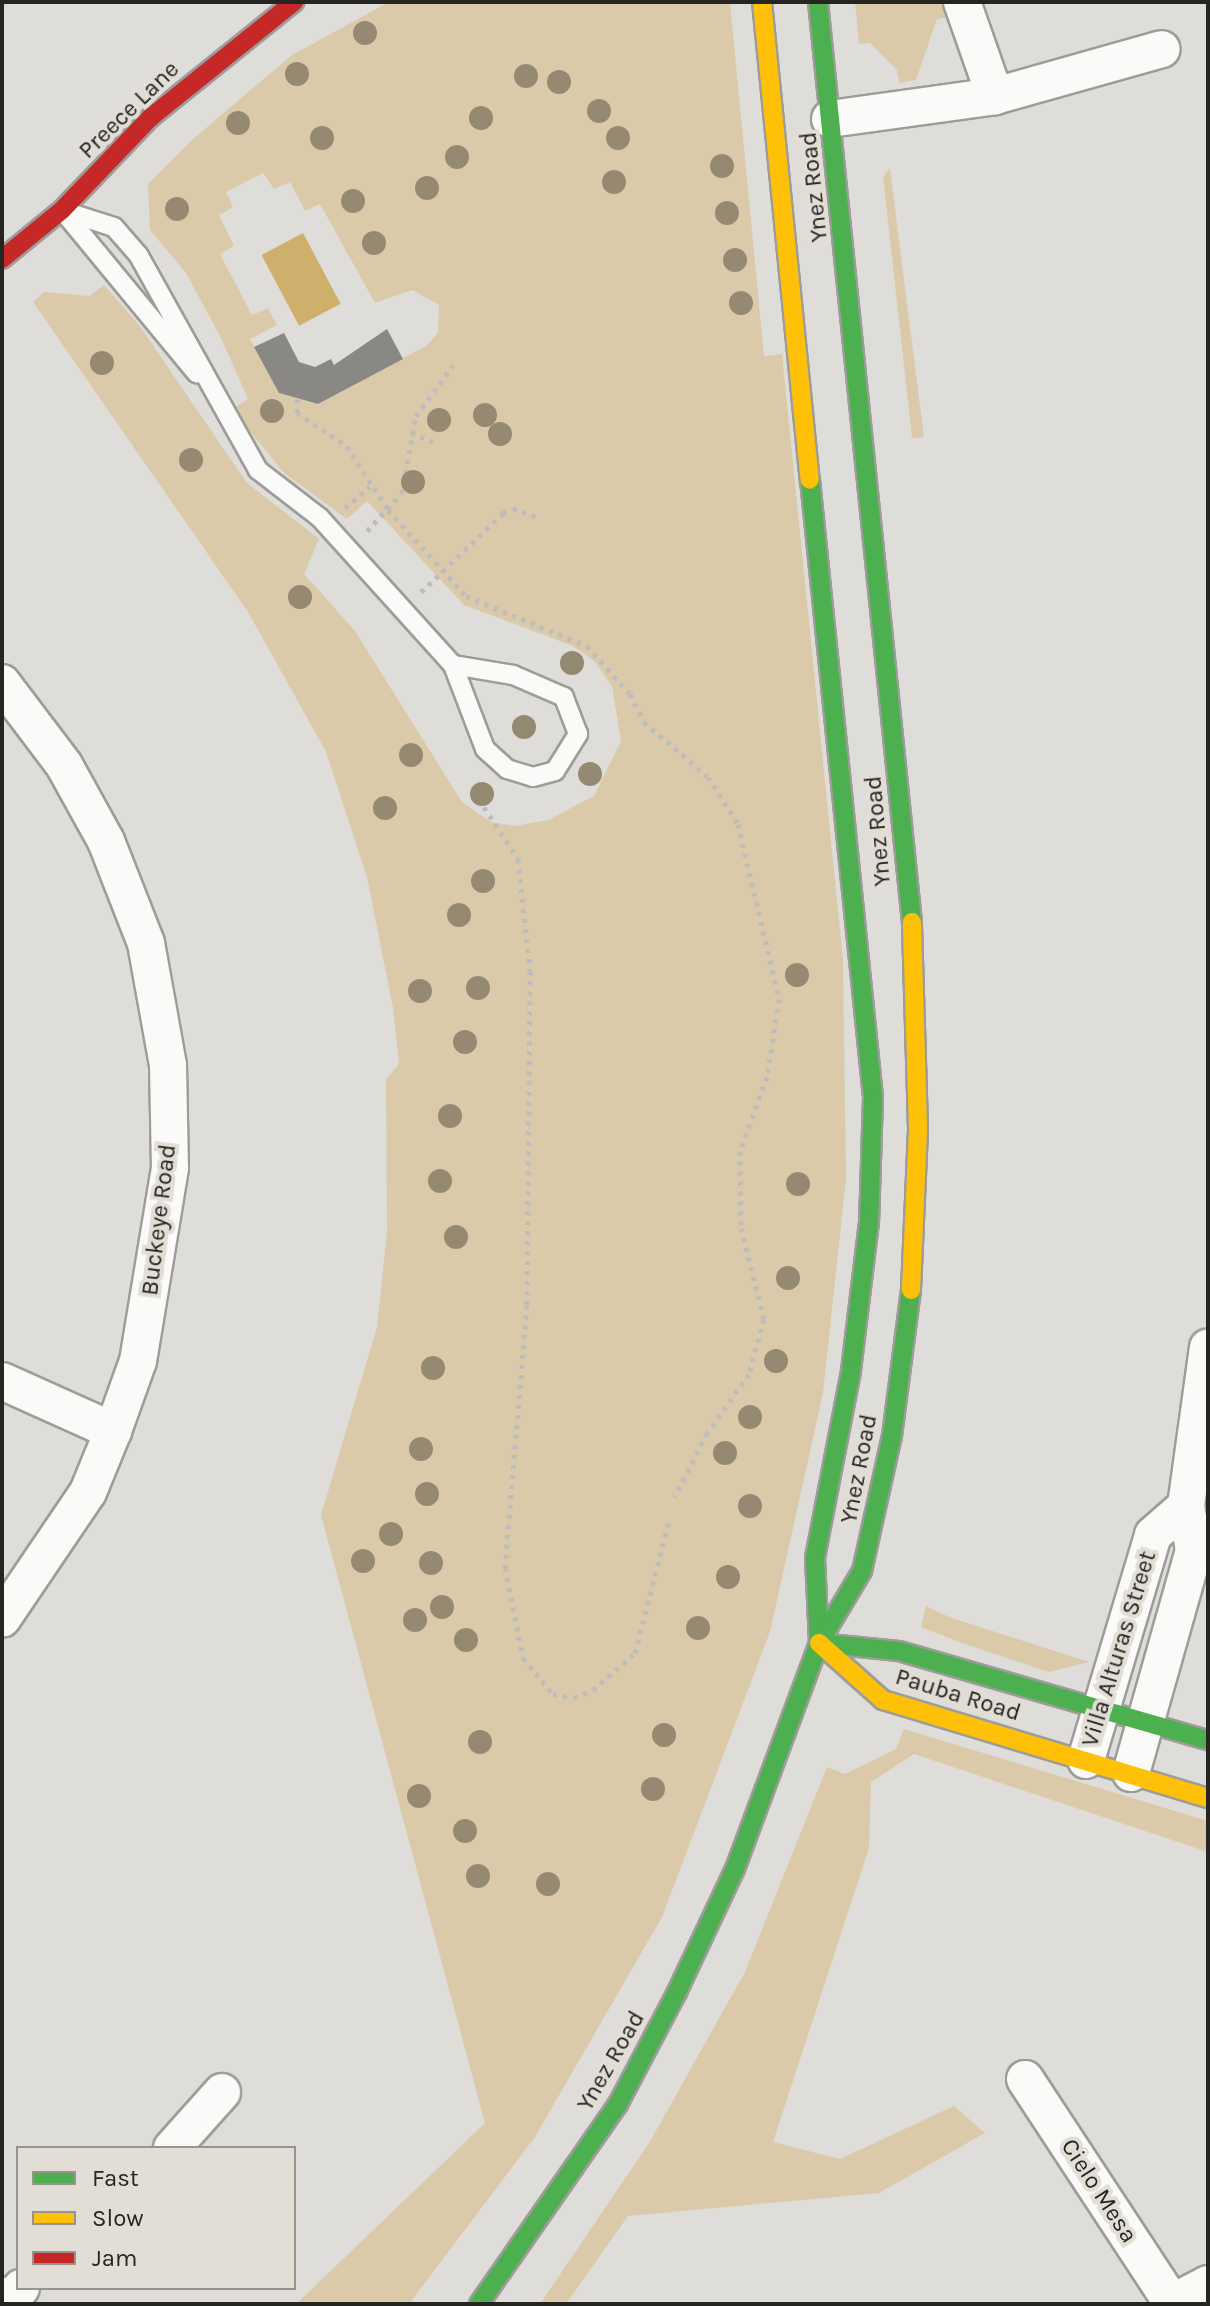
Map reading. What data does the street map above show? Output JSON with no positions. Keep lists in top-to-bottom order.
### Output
{
  "streets": {
    "main road": ["Preece Lane", "Ynez Road", "Pauba Road"],
    "street": ["Buckeye Road", "Villa Alturas Street", "Cielo Mesa"]
  },
  "crossings": [
    ["Ynez Road", "Pauba Road"],
    ["Villa Alturas Street", "Pauba Road"]
  ],
  "legend": ["Fast", "Slow", "Jam"]
}
